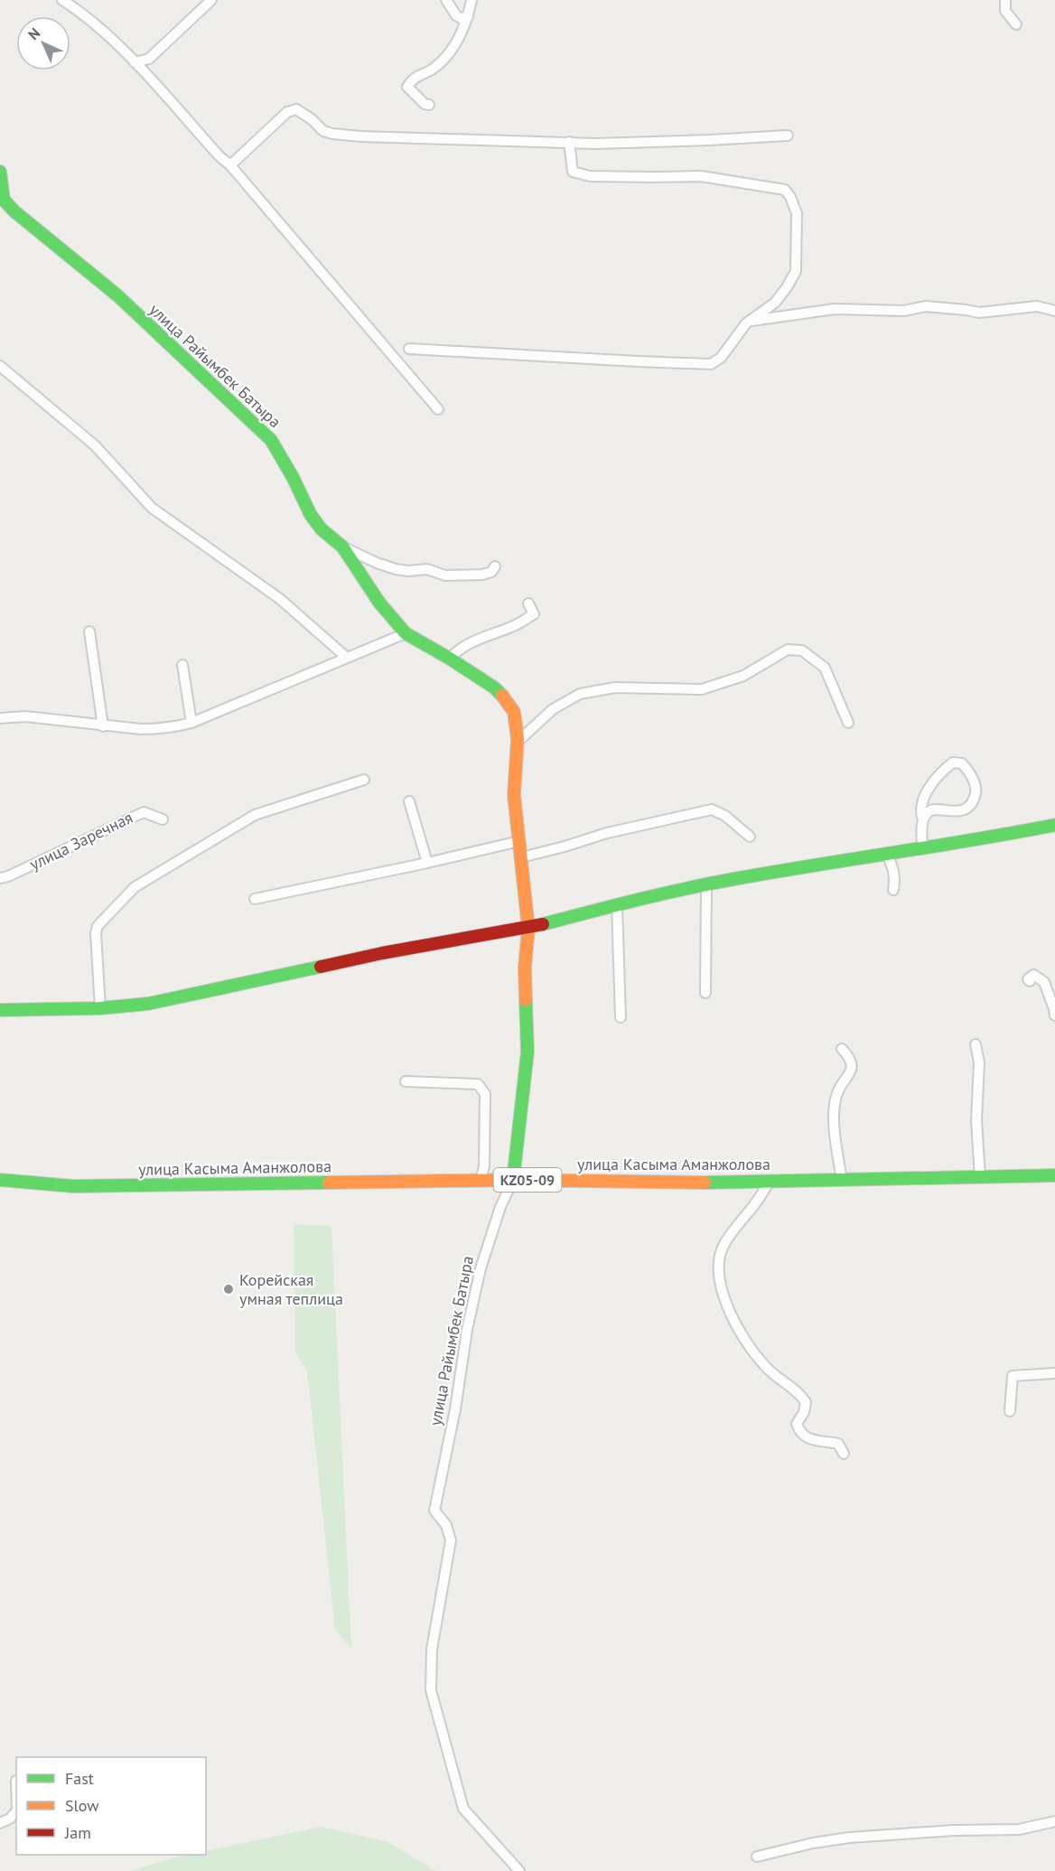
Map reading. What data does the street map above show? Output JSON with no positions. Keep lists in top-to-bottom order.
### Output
{
  "streets": {
    "street": [
      "улица Райымбек Батыра",
      "улица Заречная",
      "улица Касыма Аманжолова",
      "KZ05-09"
    ]
  },
  "crossings": [
    ["улица Райымбек Батыра", "улица Касыма Аманжолова"]
  ],
  "places": ["Корейская умная теплица"],
  "legend": ["Fast", "Slow", "Jam"],
  "north": "top left"
}
